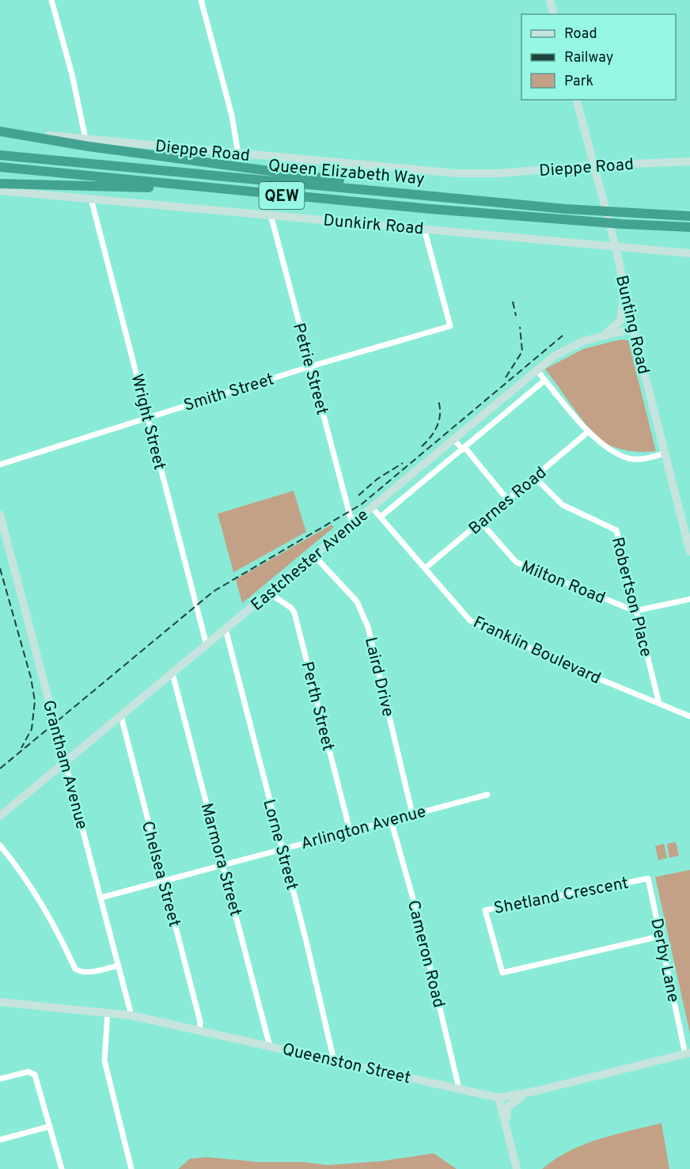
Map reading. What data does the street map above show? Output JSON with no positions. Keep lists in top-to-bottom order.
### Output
{
  "streets": {
    "highway": ["Queen Elizabeth Way", "QEW"],
    "street": [
      "Dieppe Road",
      "Dunkirk Road",
      "Bunting Road",
      "Petrie Street",
      "Smith Street",
      "Wright Street",
      "Barnes Road",
      "Eastchester Avenue",
      "Milton Road",
      "Robertson Place",
      "Franklin Boulevard",
      "Laird Drive",
      "Perth Street",
      "Grantham Avenue",
      "Arlington Avenue",
      "Lorne Street",
      "Marmora Street",
      "Chelsea Street",
      "Shetland Crescent",
      "Cameron Road",
      "Derby Lane",
      "Queenston Street"
    ]
  },
  "crossings": [
    ["Dieppe Road", "Bunting Road"],
    ["Dunkirk Road", "Bunting Road"],
    ["Dunkirk Road", "Petrie Street"],
    ["Dunkirk Road", "Smith Street"],
    ["Dunkirk Road", "Wright Street"],
    ["Bunting Road", "Eastchester Avenue"],
    ["Petrie Street", "Smith Street"],
    ["Petrie Street", "Eastchester Avenue"],
    ["Smith Street", "Wright Street"],
    ["Wright Street", "Eastchester Avenue"],
    ["Barnes Road", "Milton Road"],
    ["Barnes Road", "Robertson Place"],
    ["Barnes Road", "Franklin Boulevard"],
    ["Eastchester Avenue", "Franklin Boulevard"],
    ["Eastchester Avenue", "Laird Drive"],
    ["Eastchester Avenue", "Perth Street"],
    ["Eastchester Avenue", "Grantham Avenue"],
    ["Eastchester Avenue", "Lorne Street"],
    ["Eastchester Avenue", "Marmora Street"],
    ["Eastchester Avenue", "Chelsea Street"],
    ["Milton Road", "Robertson Place"],
    ["Robertson Place", "Franklin Boulevard"],
    ["Laird Drive", "Arlington Avenue"],
    ["Perth Street", "Arlington Avenue"],
    ["Grantham Avenue", "Arlington Avenue"],
    ["Grantham Avenue", "Queenston Street"],
    ["Arlington Avenue", "Lorne Street"],
    ["Arlington Avenue", "Marmora Street"],
    ["Arlington Avenue", "Chelsea Street"],
    ["Arlington Avenue", "Cameron Road"],
    ["Lorne Street", "Queenston Street"],
    ["Marmora Street", "Queenston Street"],
    ["Chelsea Street", "Queenston Street"],
    ["Shetland Crescent", "Derby Lane"],
    ["Cameron Road", "Queenston Street"],
    ["Derby Lane", "Queenston Street"]
  ],
  "legend": ["Road", "Railway", "Park"]
}
